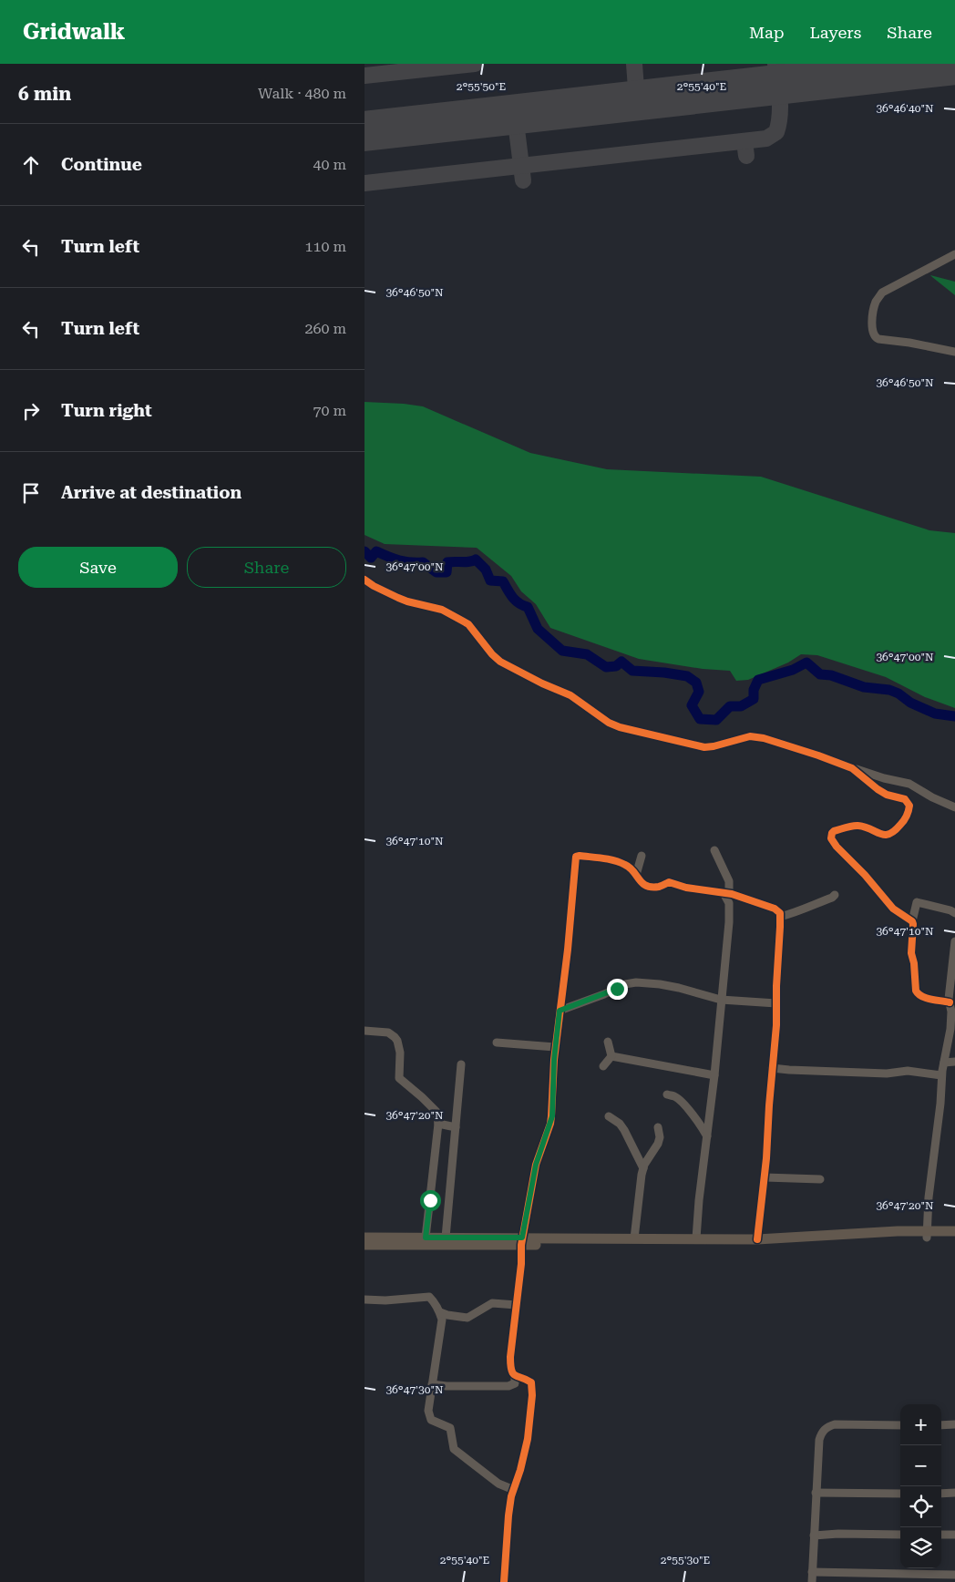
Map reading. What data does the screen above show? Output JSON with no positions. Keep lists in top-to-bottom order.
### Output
{
  "page": {
    "header": "Gridwalk",
    "nav": ["Map", "Layers", "Share"],
    "heading": ["6 min", "Walk · 480 m"],
    "list": [
      ["Continue", "40 m"],
      ["Turn left", "110 m"],
      ["Turn left", "260 m"],
      ["Turn right", "70 m"],
      "Arrive at destination"
    ],
    "buttons": ["Save", "Share"],
    "map_buttons": ["+", "−"]
  },
  "coordinates": [
    "2°55'50\"E",
    "2°55'40\"E",
    "36°46'40\"N",
    "36°46'50\"N",
    "36°47'00\"N",
    "36°47'10\"N",
    "36°47'20\"N",
    "36°47'30\"N",
    "2°55'30\"E"
  ]
}
